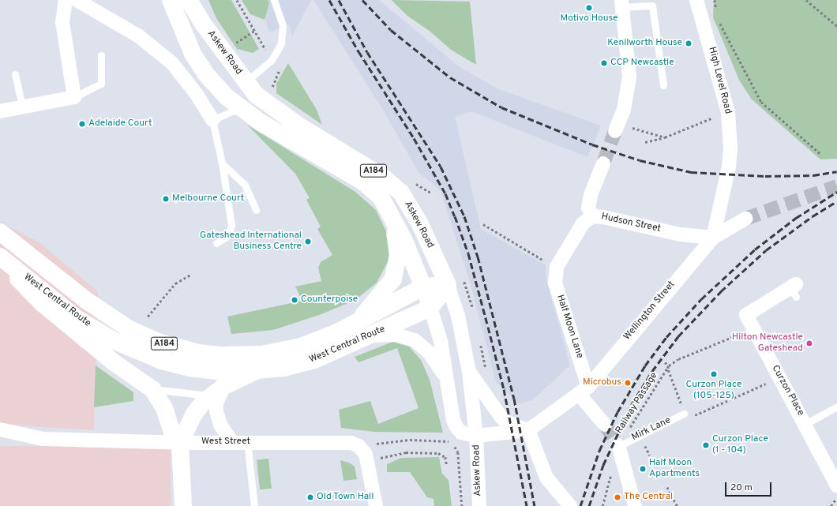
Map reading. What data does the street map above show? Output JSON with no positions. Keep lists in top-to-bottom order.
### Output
{
  "streets": {
    "main road": ["Askew Road", "A184", "West Central Route"],
    "street": [
      "High Level Road",
      "Hudson Street",
      "Wellington Street",
      "Half Moon Lane",
      "Curzon Place",
      "West Street"
    ],
    "lane": ["Mirk Lane"],
    "path": ["Railway Passage"]
  },
  "crossings": [
    ["Askew Road", "A184"],
    ["Askew Road", "West Central Route"],
    ["High Level Road", "Hudson Street"],
    ["High Level Road", "Wellington Street"],
    ["A184", "West Central Route"],
    ["Hudson Street", "Wellington Street"],
    ["Hudson Street", "Half Moon Lane"],
    ["Wellington Street", "Half Moon Lane"],
    ["Railway Passage", "Mirk Lane"]
  ],
  "places": [
    "Motivo House",
    "Kenilworth House",
    "CCP Newcastle",
    "Adelaide Court",
    "Melbourne Court",
    "Gateshead International Business Centre",
    "Counterpoise",
    "Hilton Newcastle Gateshead",
    "Curzon Place (105-125)",
    "Microbus",
    "Curzon Place (1 - 104)",
    "Half Moon Apartments",
    "Old Town Hall",
    "The Central"
  ],
  "scale_bar": "20 m"
}
